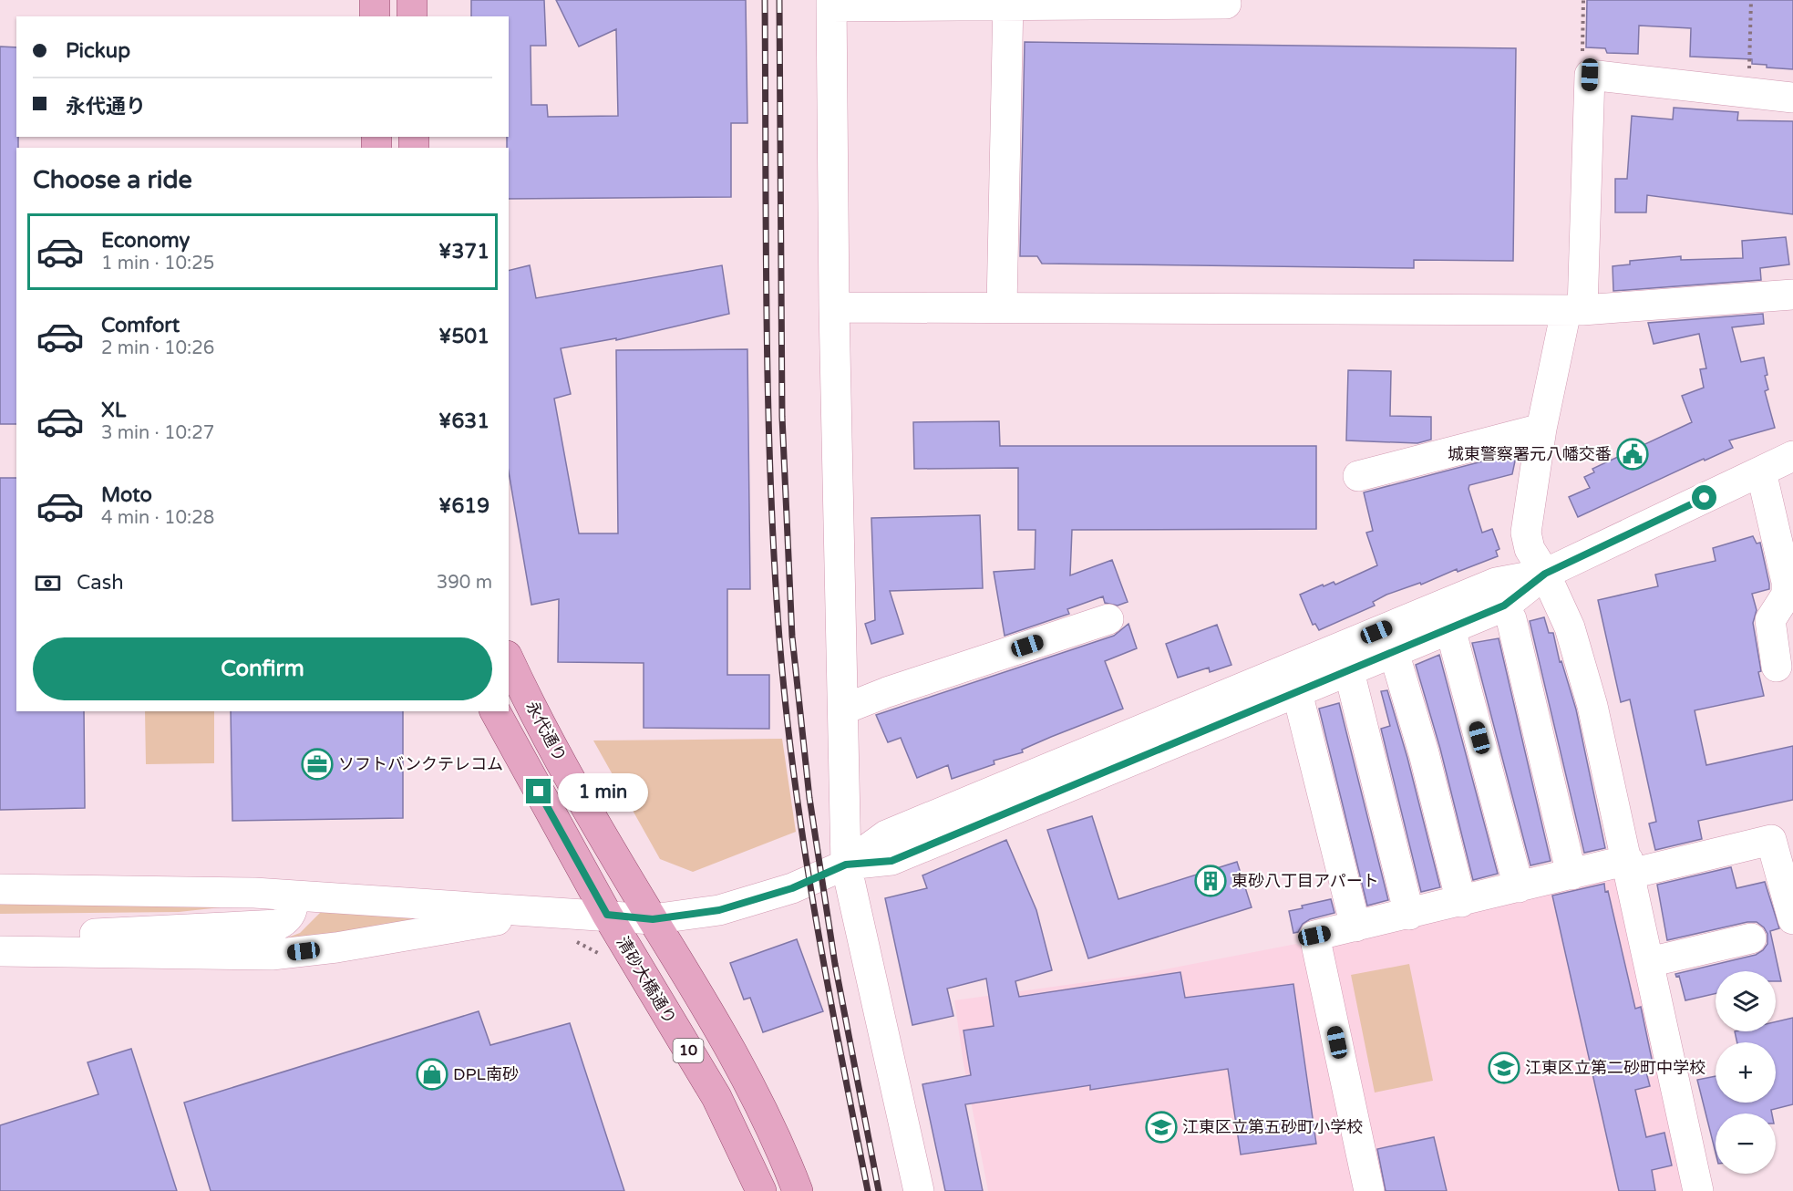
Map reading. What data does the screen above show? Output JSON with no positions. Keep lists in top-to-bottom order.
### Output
{
  "streets": {
    "main road": ["永代通り", "清砂大橋通り", "10"]
  },
  "crossings": [
    ["永代通り", "10"],
    ["清砂大橋通り", "10"]
  ],
  "places": {
    "public building": ["城東警察署元八幡交番"],
    "office": ["ソフトバンクテレコム"],
    "building": ["東砂八丁目アパート"],
    "school or university": ["江東区立第二砂町中学校", "江東区立第五砂町小学校"],
    "shop": ["DPL南砂"]
  },
  "page": {
    "banner": ["Pickup", "永代通り"],
    "heading": "Choose a ride",
    "list": [
      {
        "name": "Economy",
        "note": "1 min · 10:25",
        "value": "¥371"
      },
      {
        "name": "Comfort",
        "note": "2 min · 10:26",
        "value": "¥501"
      },
      {
        "name": "XL",
        "note": "3 min · 10:27",
        "value": "¥631"
      },
      {
        "name": "Moto",
        "note": "4 min · 10:28",
        "value": "¥619"
      }
    ],
    "pay": ["Cash", "390 m"],
    "buttons": "Confirm",
    "bubble": "1 min",
    "map_buttons": ["+", "−"]
  }
}
